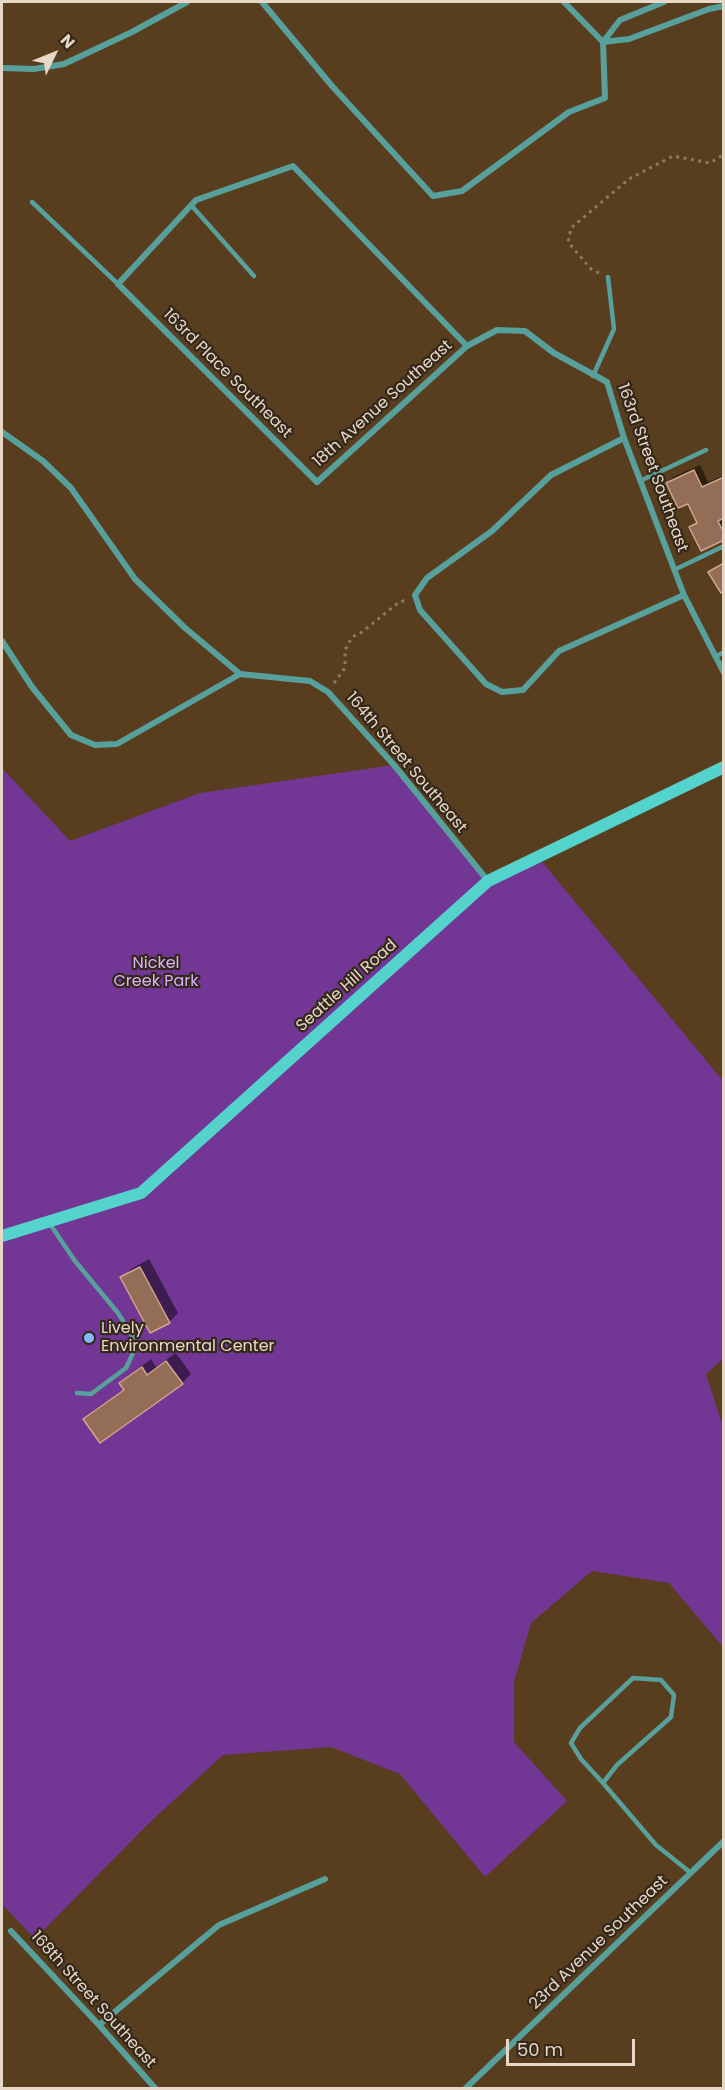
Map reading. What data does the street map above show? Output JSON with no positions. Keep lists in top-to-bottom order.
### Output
{
  "streets": {
    "street": [
      "163rd Place Southeast",
      "18th Avenue Southeast",
      "163rd Street Southeast",
      "164th Street Southeast",
      "Seattle Hill Road",
      "23rd Avenue Southeast",
      "168th Street Southeast"
    ]
  },
  "crossings": [
    ["163rd Place Southeast", "18th Avenue Southeast"],
    ["18th Avenue Southeast", "163rd Street Southeast"],
    ["164th Street Southeast", "Seattle Hill Road"]
  ],
  "parks": ["Nickel Creek Park"],
  "places": ["Lively Environmental Center"],
  "scale_bar": "50 m",
  "north": "top right"
}
